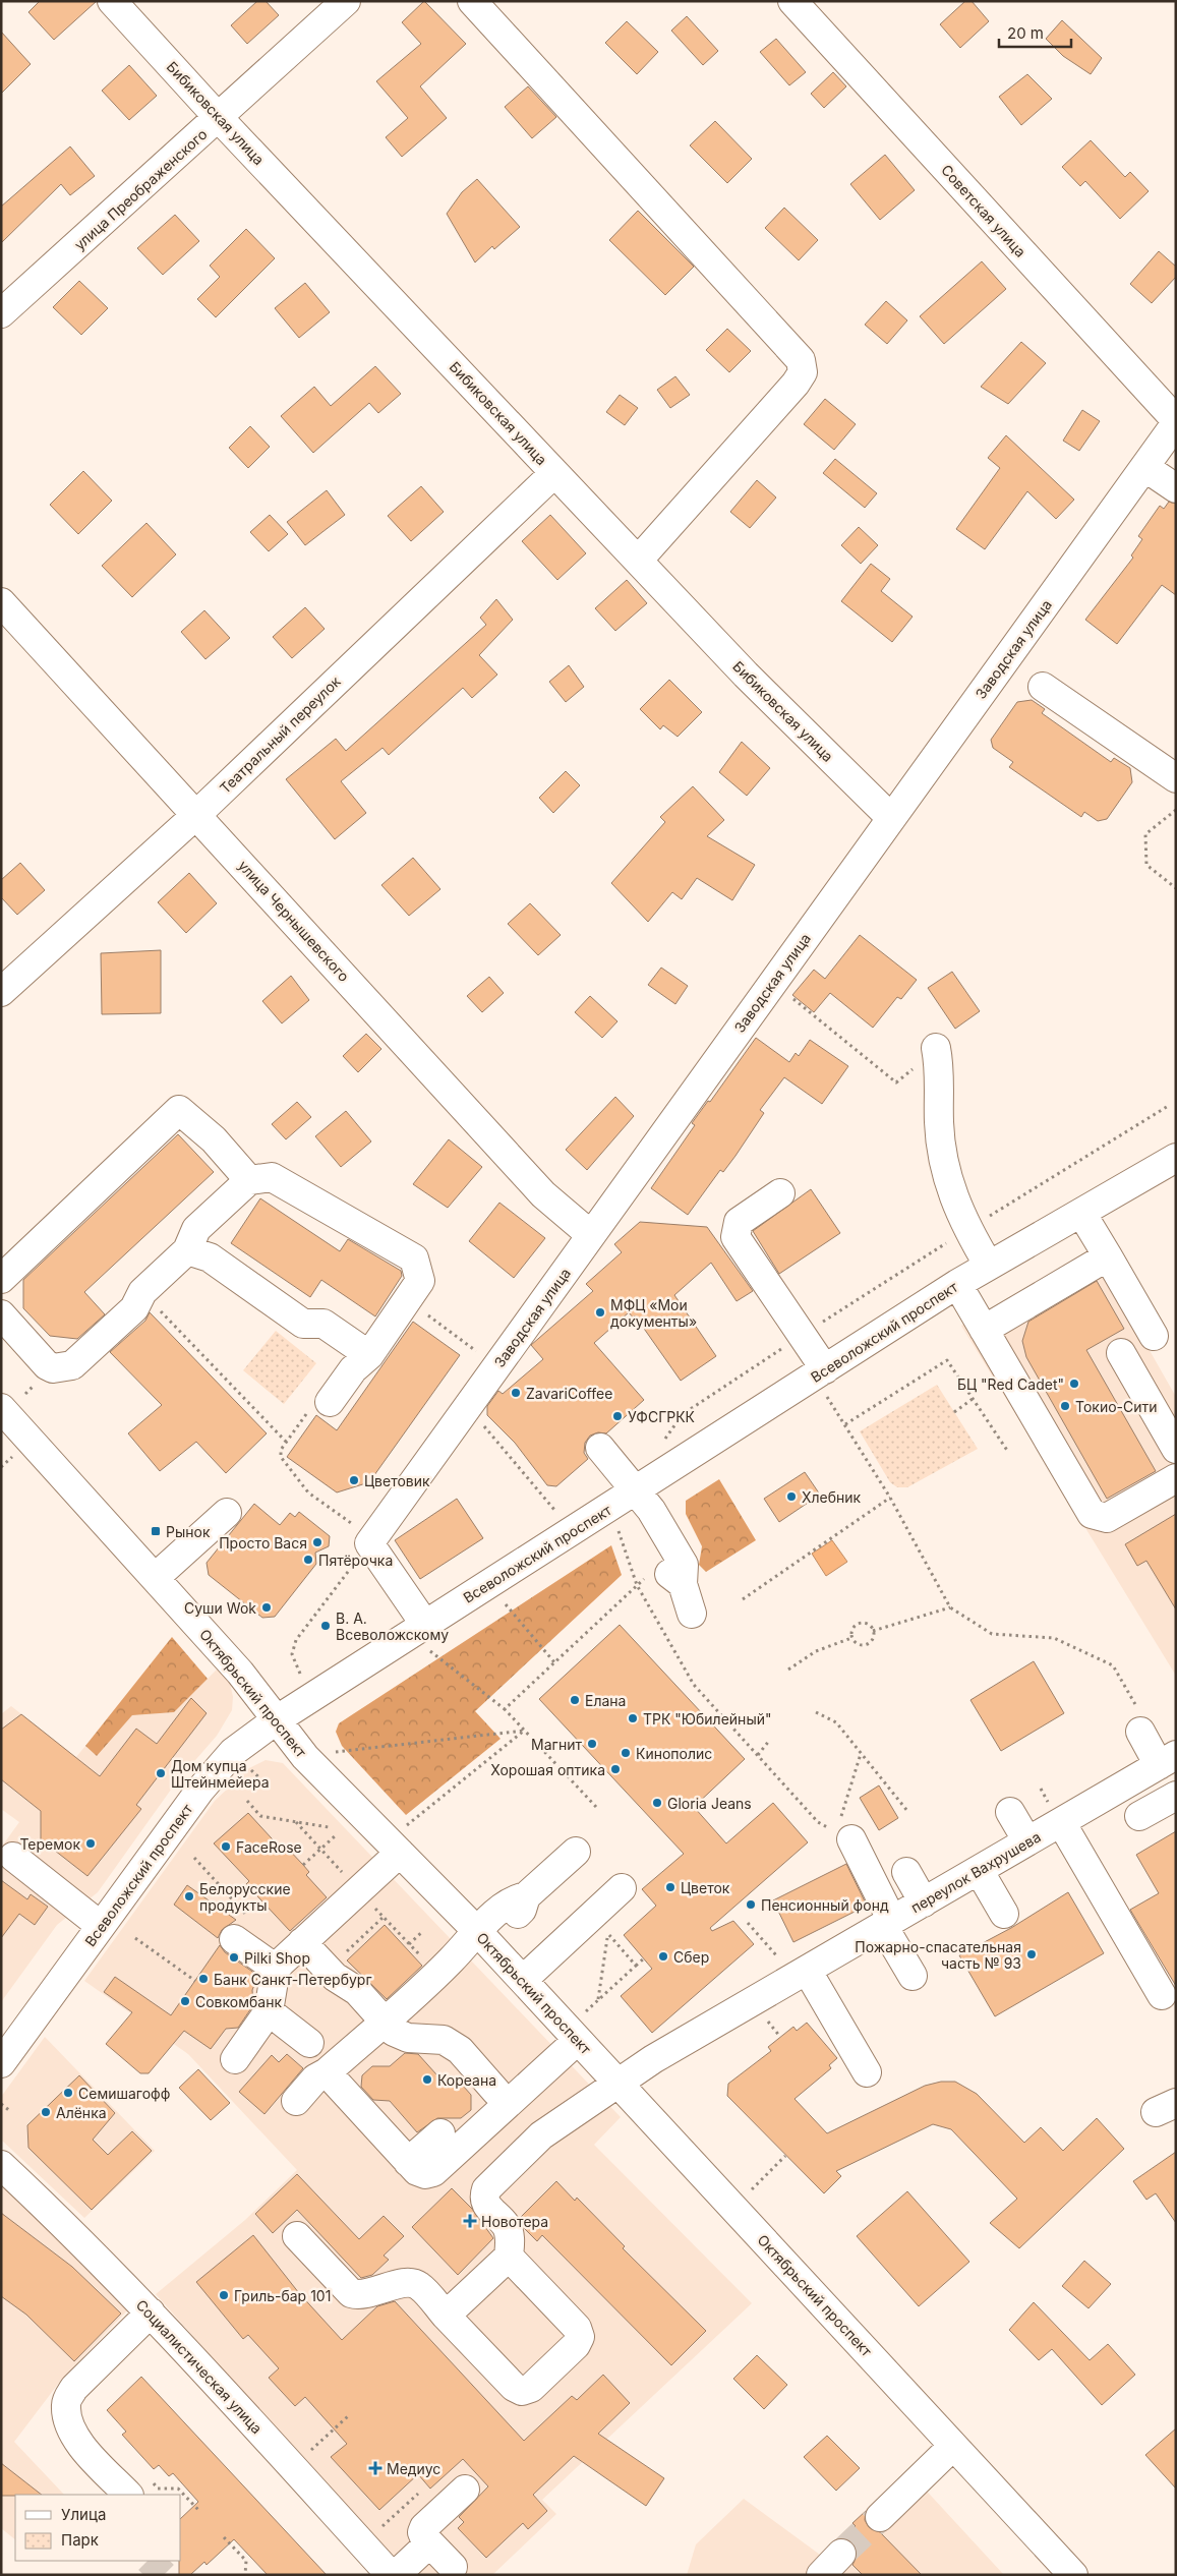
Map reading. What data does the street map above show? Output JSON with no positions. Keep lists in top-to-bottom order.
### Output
{
  "streets": {
    "street": [
      "Бибиковская улица",
      "улица Преображенского",
      "Советская улица",
      "Заводская улица",
      "Театральный переулок",
      "улица Чернышевского",
      "Всеволожский проспект",
      "Октябрьский проспект",
      "переулок Вахрушева",
      "Социалистическая улица"
    ]
  },
  "crossings": [
    ["Бибиковская улица", "улица Преображенского"],
    ["Бибиковская улица", "Заводская улица"],
    ["Бибиковская улица", "Театральный переулок"],
    ["Советская улица", "Заводская улица"],
    ["Заводская улица", "улица Чернышевского"],
    ["Театральный переулок", "улица Чернышевского"],
    ["Всеволожский проспект", "Октябрьский проспект"],
    ["Октябрьский проспект", "переулок Вахрушева"]
  ],
  "places": {
    "other": [
      "МФЦ «Мои документы»",
      "БЦ \"Red Cadet\"",
      "ZavariCoffee",
      "Токио-Сити",
      "УФСГРКК",
      "Цветовик",
      "Хлебник",
      "Просто Вася",
      "Пятёрочка",
      "Суши Wok",
      "В. А. Всеволожскому",
      "Елана",
      "ТРК \"Юбилейный\"",
      "Магнит",
      "Кинополис",
      "Хорошая оптика",
      "Дом купца Штейнмейера",
      "Gloria Jeans",
      "Теремок",
      "FaceRose",
      "Цветок",
      "Белорусские продукты",
      "Пенсионный фонд",
      "Пожарно-спасательная часть № 93",
      "Сбер",
      "Pilki Shop",
      "Банк Санкт-Петербург",
      "Совкомбанк",
      "Кореана",
      "Семишагофф",
      "Алёнка",
      "Гриль-бар 101"
    ],
    "transit": ["Рынок"],
    "health": ["Новотера", "Медиус"]
  },
  "legend": ["Улица", "Парк"],
  "scale_bar": "20 m"
}
